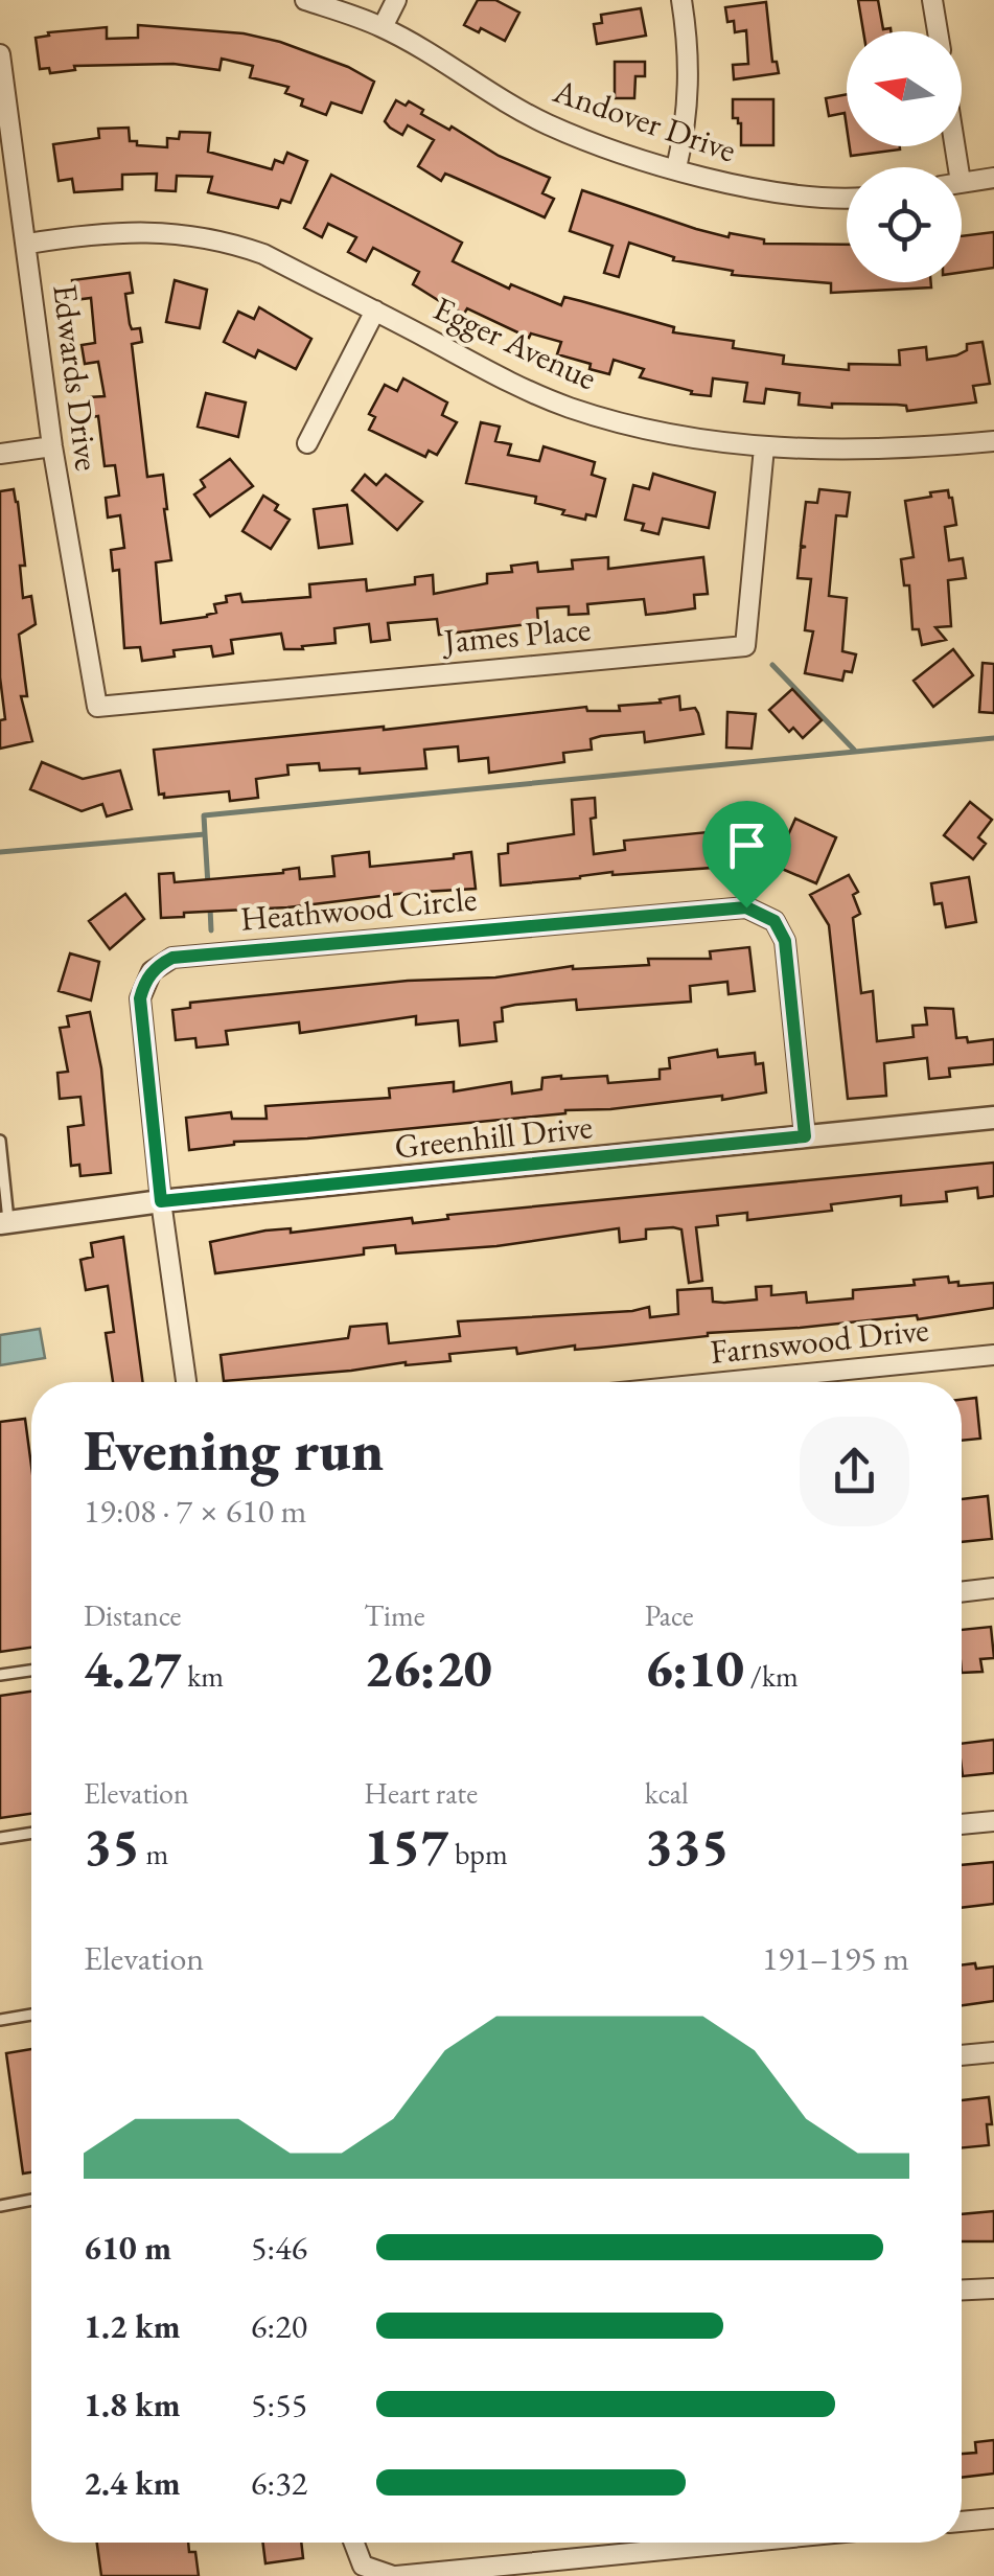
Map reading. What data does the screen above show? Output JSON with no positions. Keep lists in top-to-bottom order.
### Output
{
  "streets": {
    "street": [
      "Andover Drive",
      "Egger Avenue",
      "Edwards Drive",
      "James Place",
      "Heathwood Circle",
      "Greenhill Drive",
      "Farnswood Drive"
    ]
  },
  "crossings": [
    ["Egger Avenue", "Edwards Drive"],
    ["Egger Avenue", "James Place"],
    ["Edwards Drive", "James Place"],
    ["Heathwood Circle", "Greenhill Drive"]
  ],
  "north": "left",
  "page": {
    "heading": ["Evening run", "19:08 · 7 × 610 m"],
    "stats": [
      ["Distance", "4.27 km"],
      ["Time", "26:20"],
      ["Pace", "6:10 /km"],
      ["Elevation", "35 m"],
      ["Heart rate", "157 bpm"],
      ["kcal", "335"]
    ],
    "chart": ["Elevation", "191–195 m"],
    "list": [
      {
        "name": "610 m",
        "note": "5:46"
      },
      {
        "name": "1.2 km",
        "note": "6:20"
      },
      {
        "name": "1.8 km",
        "note": "5:55"
      },
      {
        "name": "2.4 km",
        "note": "6:32"
      }
    ]
  }
}
